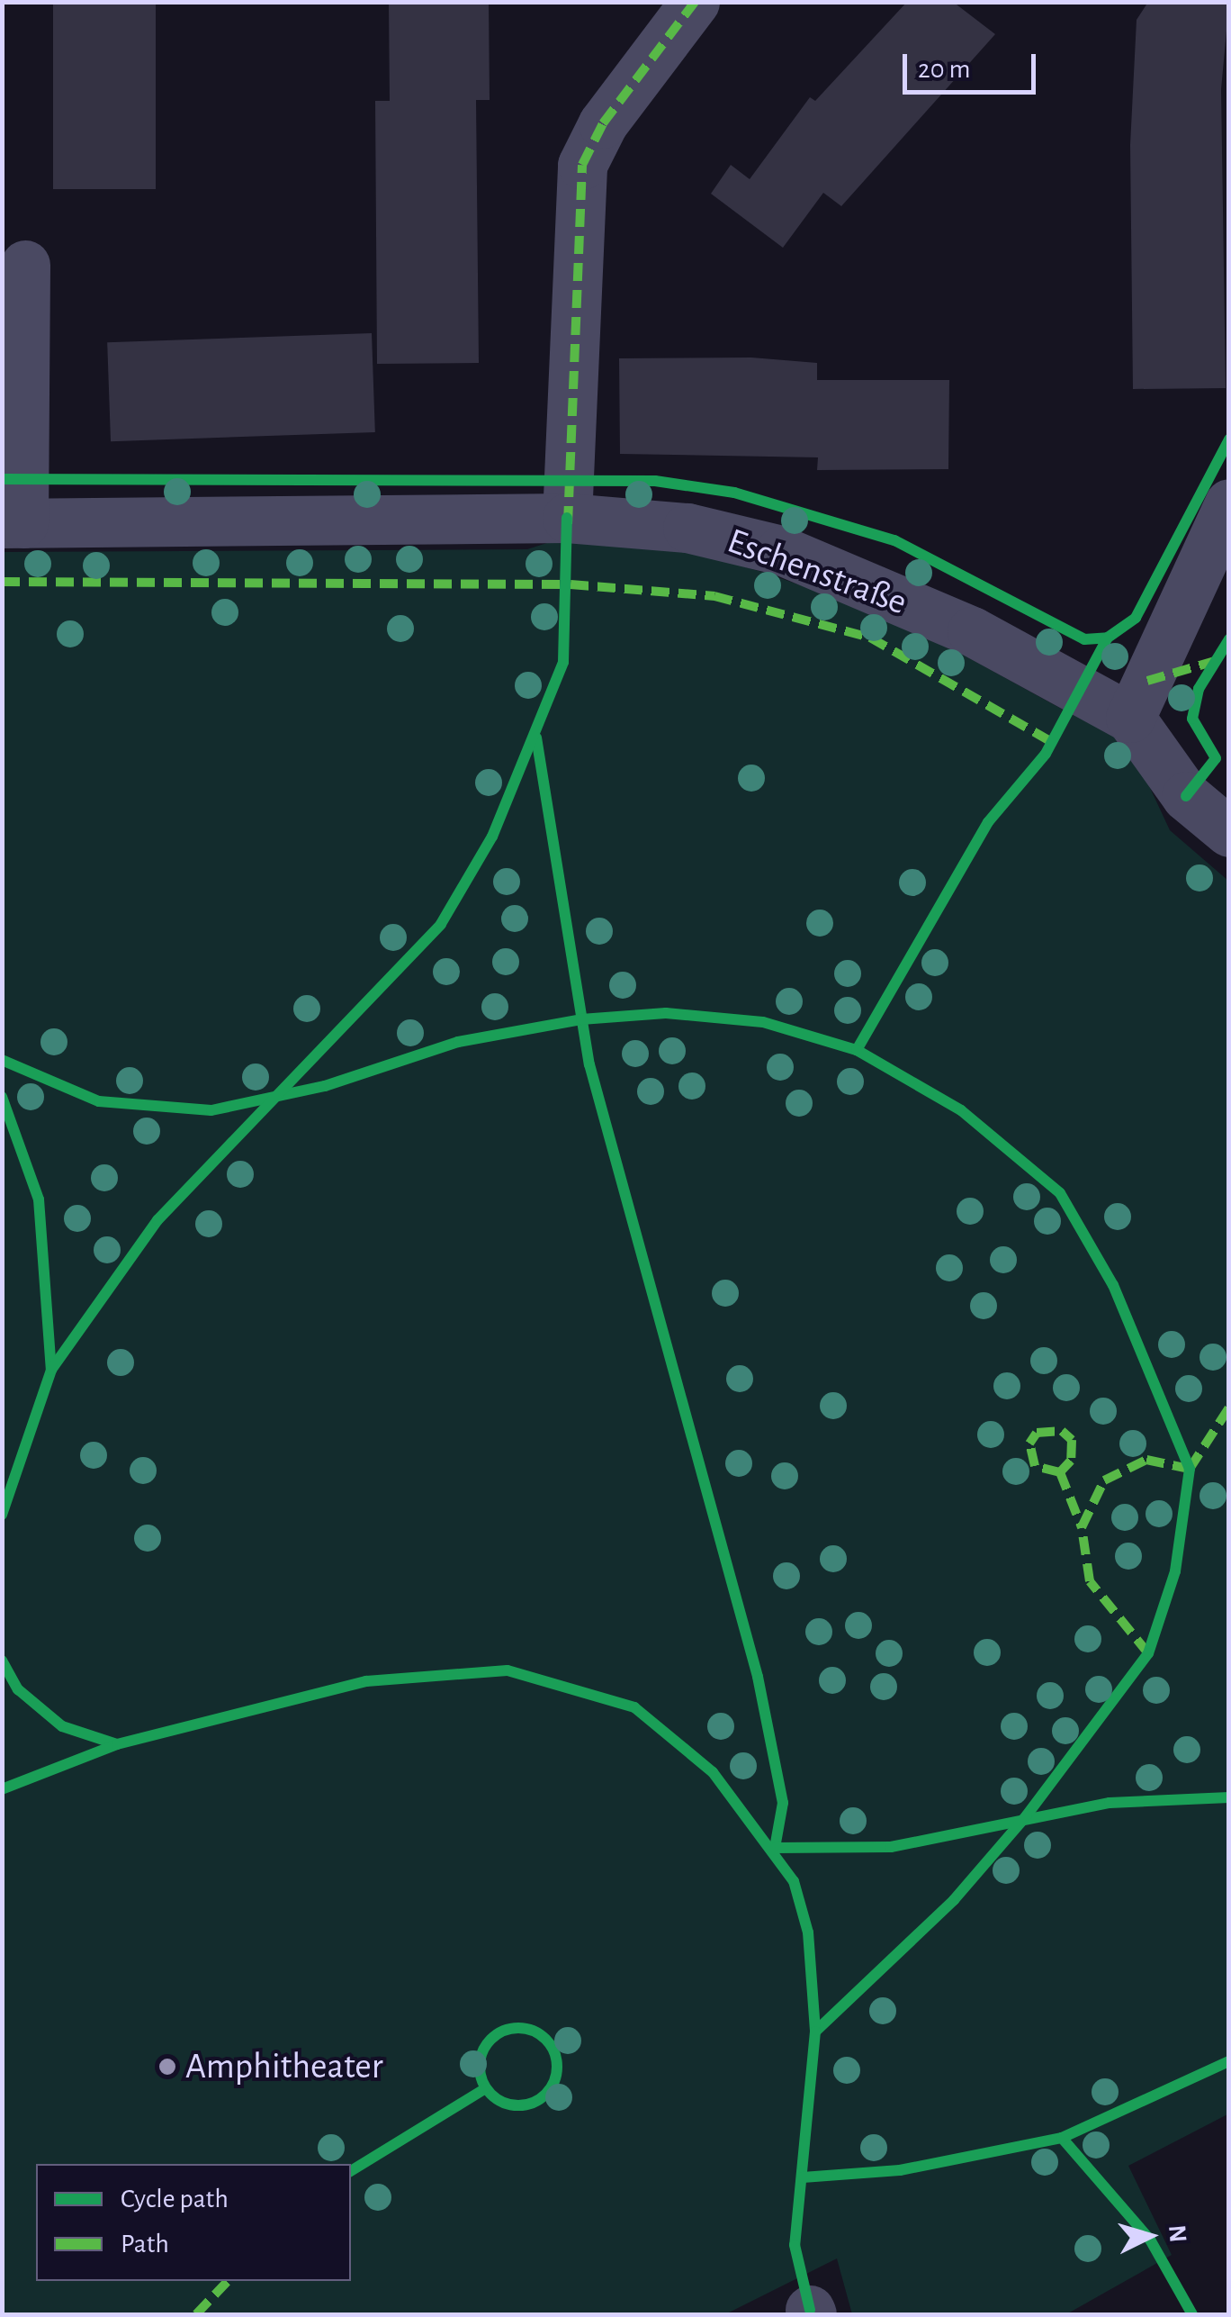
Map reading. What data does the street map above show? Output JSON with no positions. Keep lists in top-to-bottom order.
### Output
{
  "streets": {
    "street": ["Eschenstraße"]
  },
  "places": ["Amphitheater"],
  "legend": ["Cycle path", "Path"],
  "scale_bar": "20 m",
  "north": "right"
}
